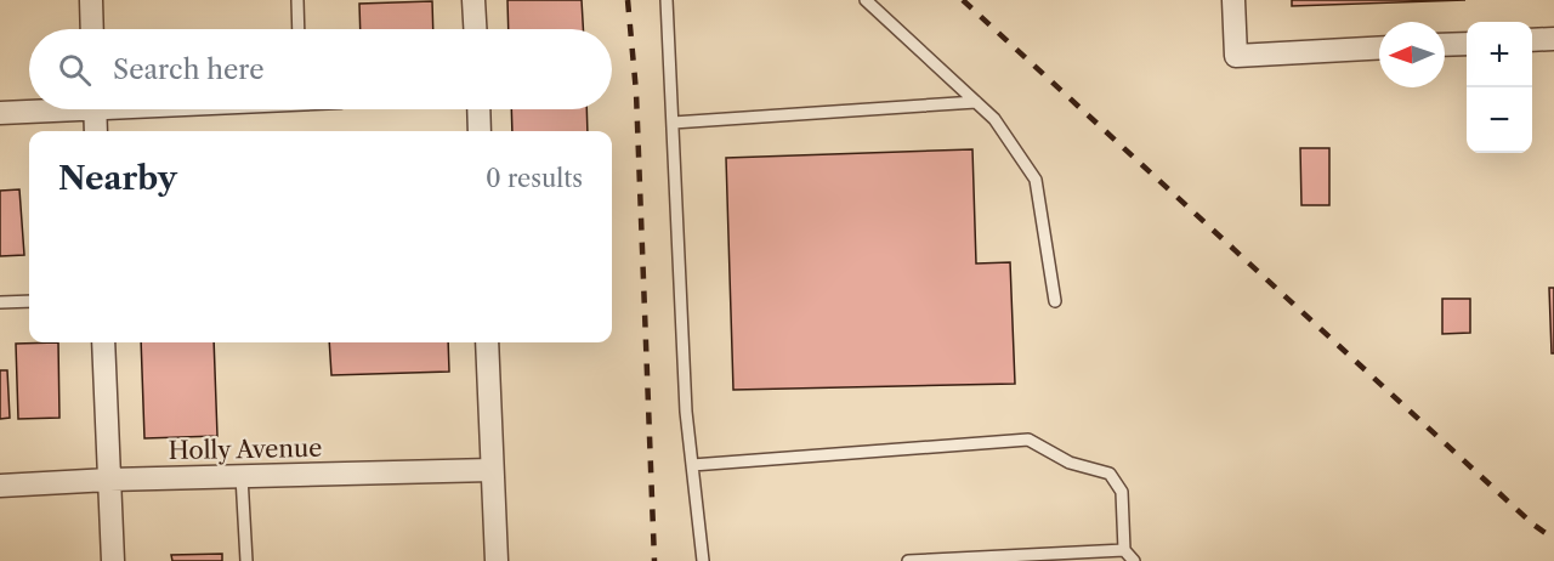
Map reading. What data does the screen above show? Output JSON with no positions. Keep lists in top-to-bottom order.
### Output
{
  "streets": {
    "street": ["Holly Avenue"]
  },
  "north": "left",
  "page": {
    "map_buttons": ["+", "−"],
    "search": "Search here",
    "heading": ["Nearby", "0 results"]
  }
}
